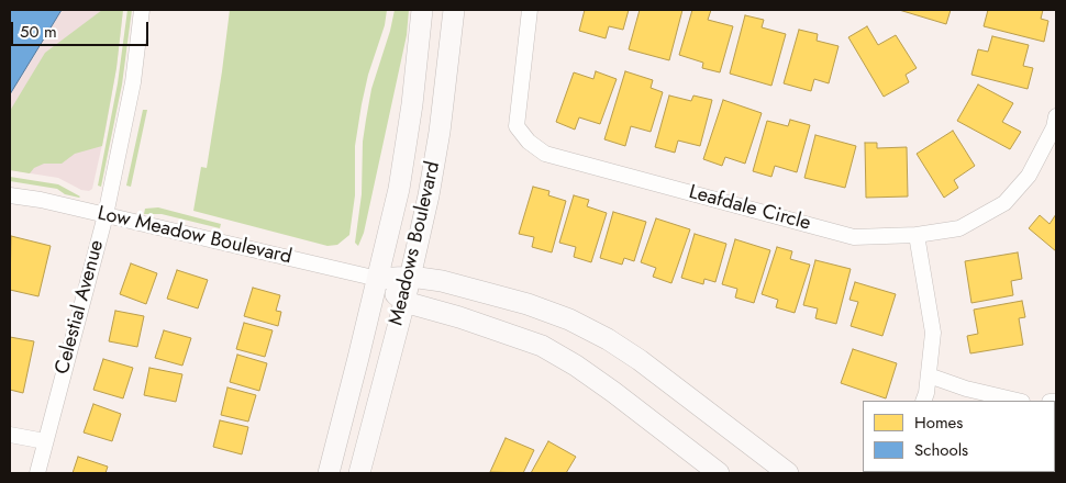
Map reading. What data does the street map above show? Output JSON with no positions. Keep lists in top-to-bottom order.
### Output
{
  "streets": {
    "main road": ["Low Meadow Boulevard", "Meadows Boulevard"],
    "street": ["Leafdale Circle", "Celestial Avenue"]
  },
  "crossings": [
    ["Low Meadow Boulevard", "Meadows Boulevard"],
    ["Low Meadow Boulevard", "Celestial Avenue"]
  ],
  "legend": ["Homes", "Schools"],
  "scale_bar": "50 m"
}
